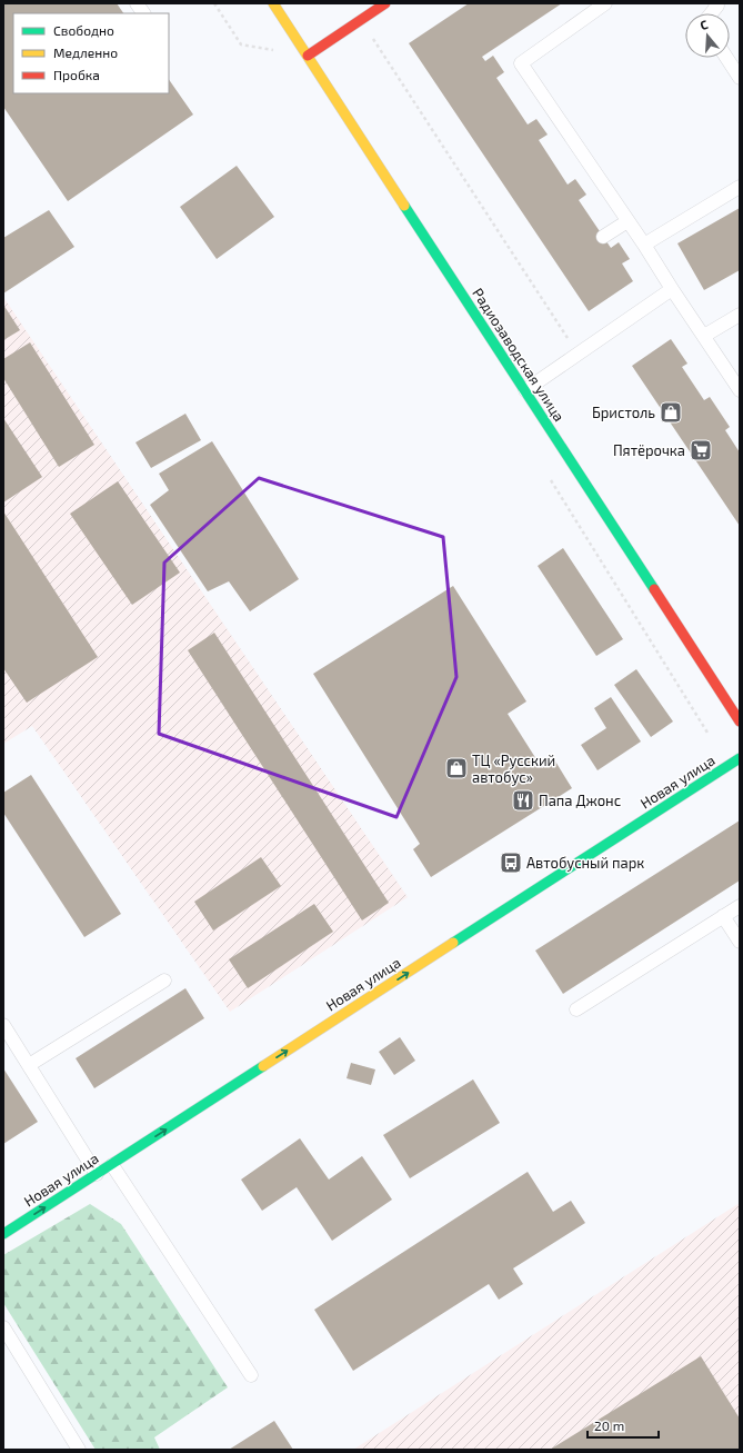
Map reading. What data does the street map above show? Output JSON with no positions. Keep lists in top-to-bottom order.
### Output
{
  "streets": {
    "street": ["Радиозаводская улица", "Новая улица"]
  },
  "one_way": ["Новая улица"],
  "places": {
    "shop": ["Бристоль", "ТЦ «Русский автобус»"],
    "supermarket": ["Пятёрочка"],
    "restaurant": ["Папа Джонс"],
    "bus stop": ["Автобусный парк"]
  },
  "legend": ["Свободно", "Медленно", "Пробка"],
  "scale_bar": "20 m",
  "north": "top"
}
